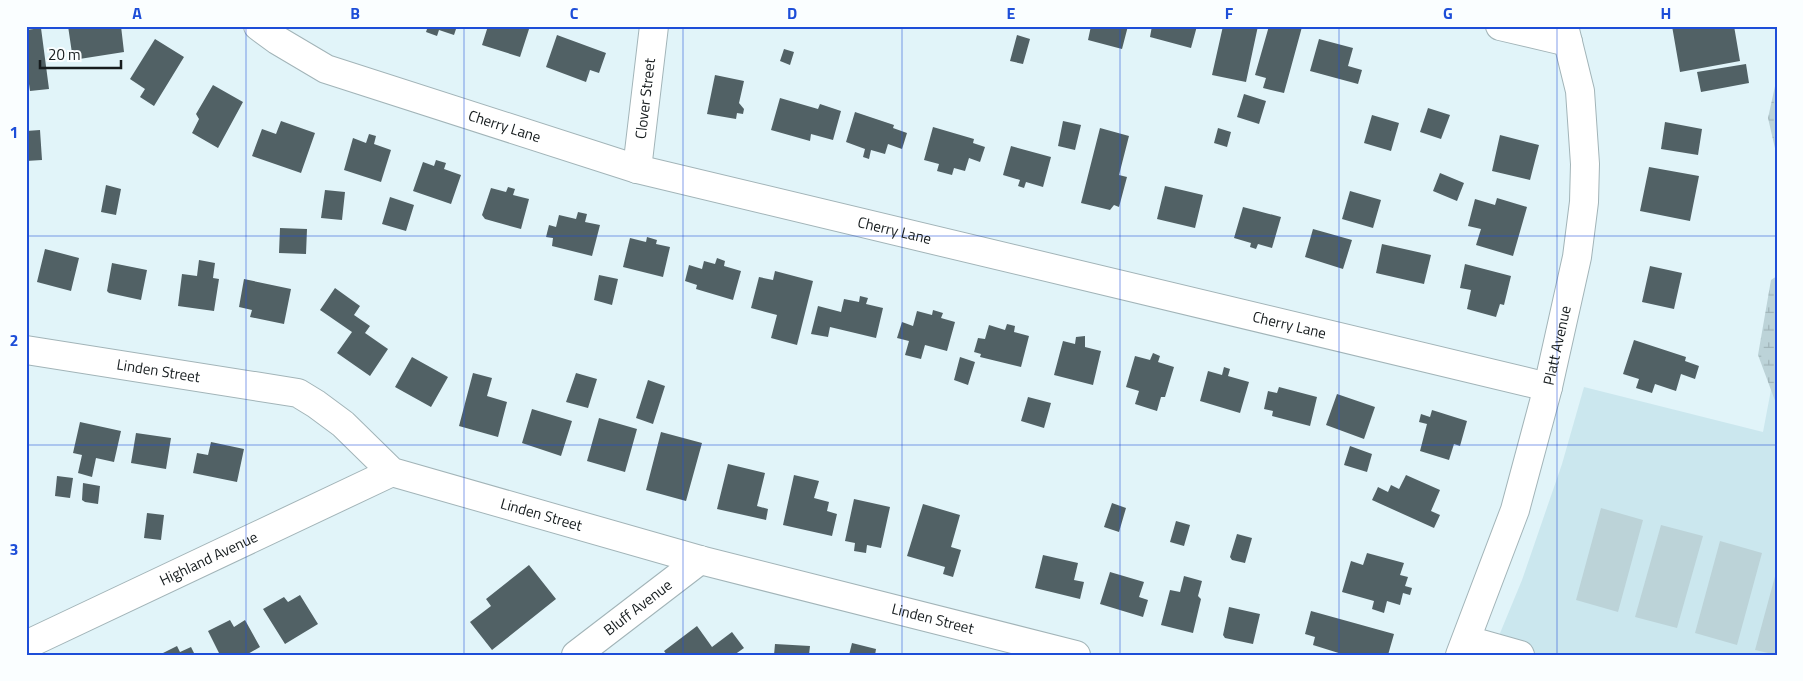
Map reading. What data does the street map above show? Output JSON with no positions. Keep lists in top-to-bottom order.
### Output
{
  "streets": {
    "street": [
      "Clover Street",
      "Cherry Lane",
      "Platt Avenue",
      "Linden Street",
      "Highland Avenue",
      "Bluff Avenue"
    ]
  },
  "crossings": [
    ["Clover Street", "Cherry Lane"],
    ["Cherry Lane", "Platt Avenue"],
    ["Linden Street", "Highland Avenue"],
    ["Linden Street", "Bluff Avenue"]
  ],
  "scale_bar": "20 m",
  "grid": {
    "columns": [
      "A",
      "B",
      "C",
      "D",
      "E",
      "F",
      "G",
      "H"
    ],
    "rows": ["1", "2", "3"]
  }
}
